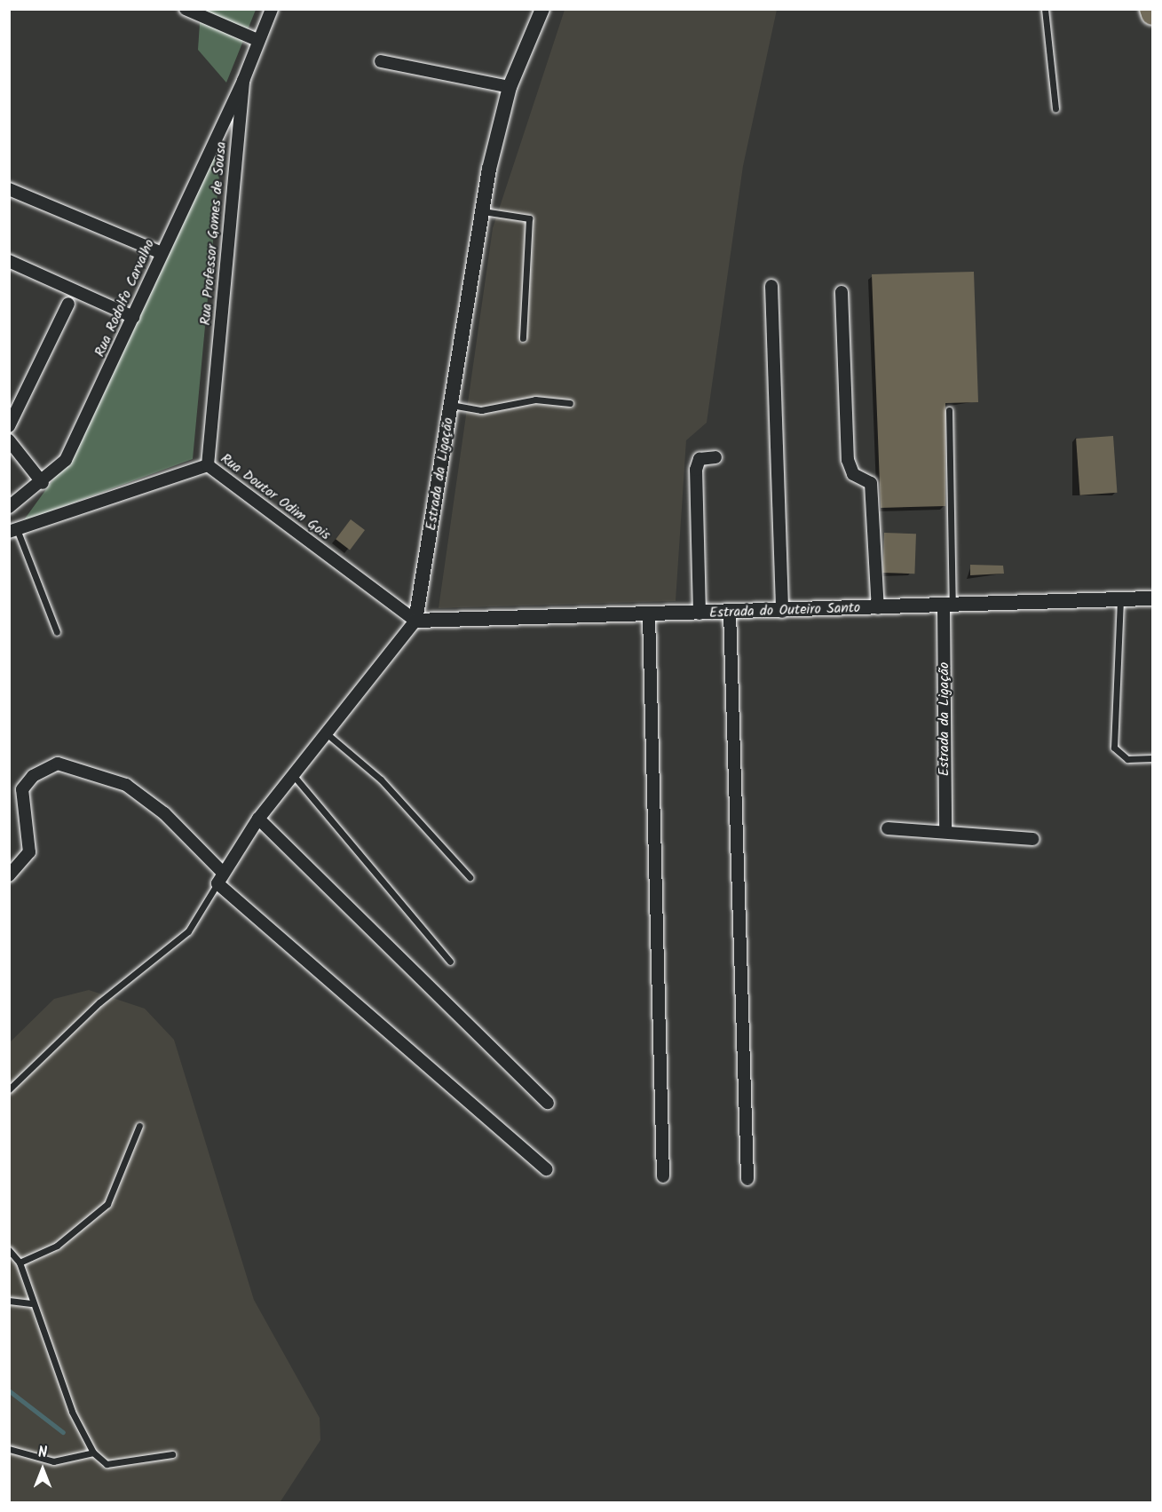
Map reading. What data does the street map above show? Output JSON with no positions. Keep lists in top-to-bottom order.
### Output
{
  "streets": {
    "street": [
      "Rua Professor Gomes de Sousa",
      "Rua Rodolfo Carvalho",
      "Estrada da Ligação",
      "Rua Doutor Odim Gois",
      "Estrada do Outeiro Santo"
    ]
  },
  "crossings": [
    ["Rua Professor Gomes de Sousa", "Rua Rodolfo Carvalho"],
    ["Rua Professor Gomes de Sousa", "Rua Doutor Odim Gois"],
    ["Estrada da Ligação", "Rua Doutor Odim Gois"],
    ["Estrada da Ligação", "Estrada do Outeiro Santo"],
    ["Rua Doutor Odim Gois", "Estrada do Outeiro Santo"]
  ],
  "north": "top"
}
